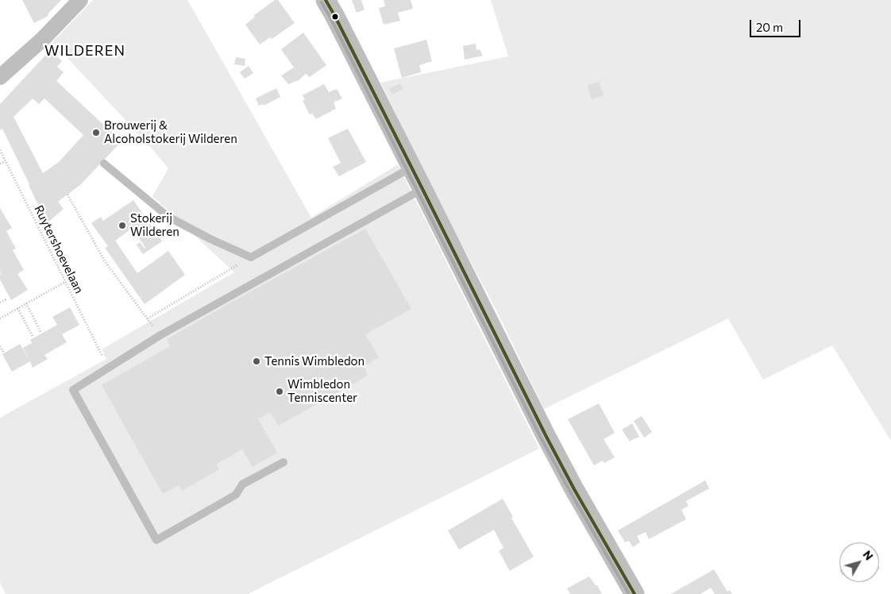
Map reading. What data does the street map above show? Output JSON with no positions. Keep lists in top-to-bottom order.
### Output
{
  "streets": {
    "path": ["Ruytershoevelaan"]
  },
  "districts": ["WILDEREN"],
  "places": [
    "Brouwerij & Alcoholstokerij Wilderen",
    "Stokerij Wilderen",
    "Tennis Wimbledon",
    "Wimbledon Tenniscenter"
  ],
  "scale_bar": "20 m",
  "north": "top right"
}
